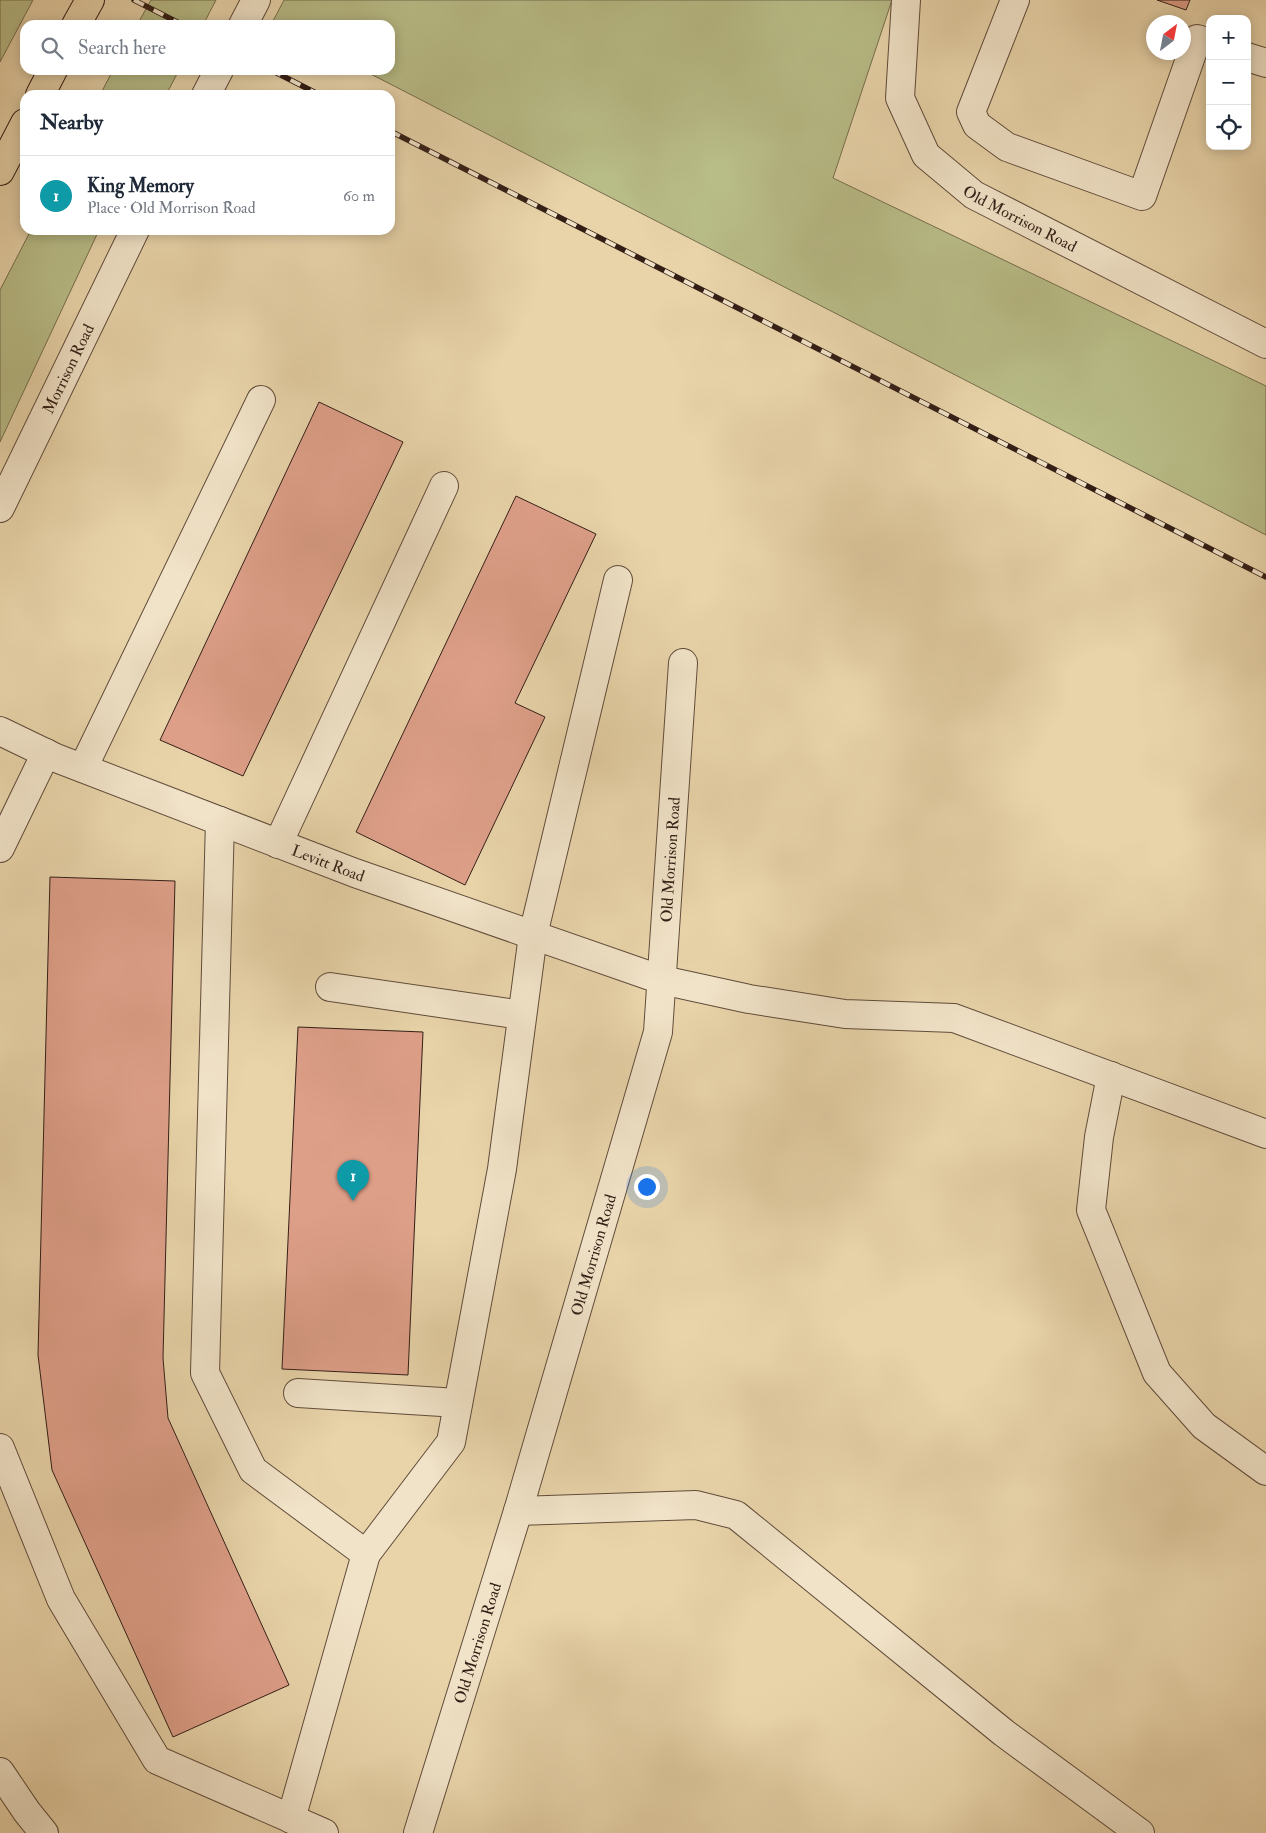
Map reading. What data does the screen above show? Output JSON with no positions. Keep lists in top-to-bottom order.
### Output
{
  "streets": {
    "street": ["Old Morrison Road", "Morrison Road", "Levitt Road"]
  },
  "crossings": [
    ["Old Morrison Road", "Levitt Road"]
  ],
  "north": "top right",
  "page": {
    "map_buttons": ["+", "−"],
    "search": "Search here",
    "heading": "Nearby",
    "list": [
      {
        "mark": "1",
        "name": "King Memory",
        "note": "Place · Old Morrison Road",
        "value": "60 m"
      }
    ],
    "pins": "1"
  }
}
